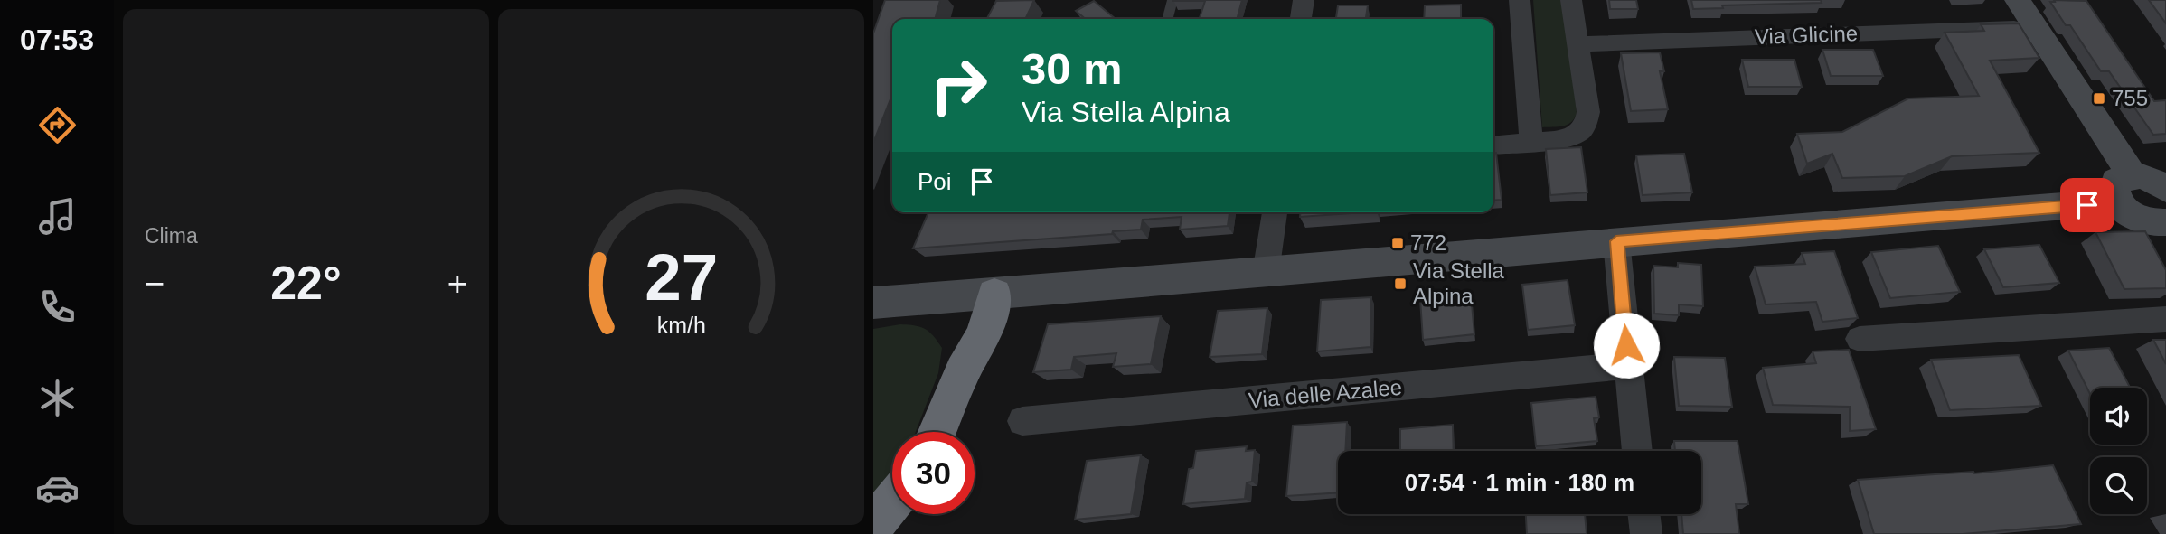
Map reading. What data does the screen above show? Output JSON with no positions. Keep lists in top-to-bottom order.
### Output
{
  "streets": {
    "street": ["Via Glicine", "Via delle Azalee"]
  },
  "places": {
    "transit": ["755", "772", "Via Stella Alpina"]
  },
  "page": {
    "tabs": "07:53",
    "tile": "Clima",
    "turn": ["30 m", "Via Stella Alpina"],
    "then": "Poi",
    "heat": ["−", "22°", "+"],
    "limit": "30",
    "trip": "07:54 · 1 min · 180 m",
    "gauge": ["27", "km/h"]
  }
}
